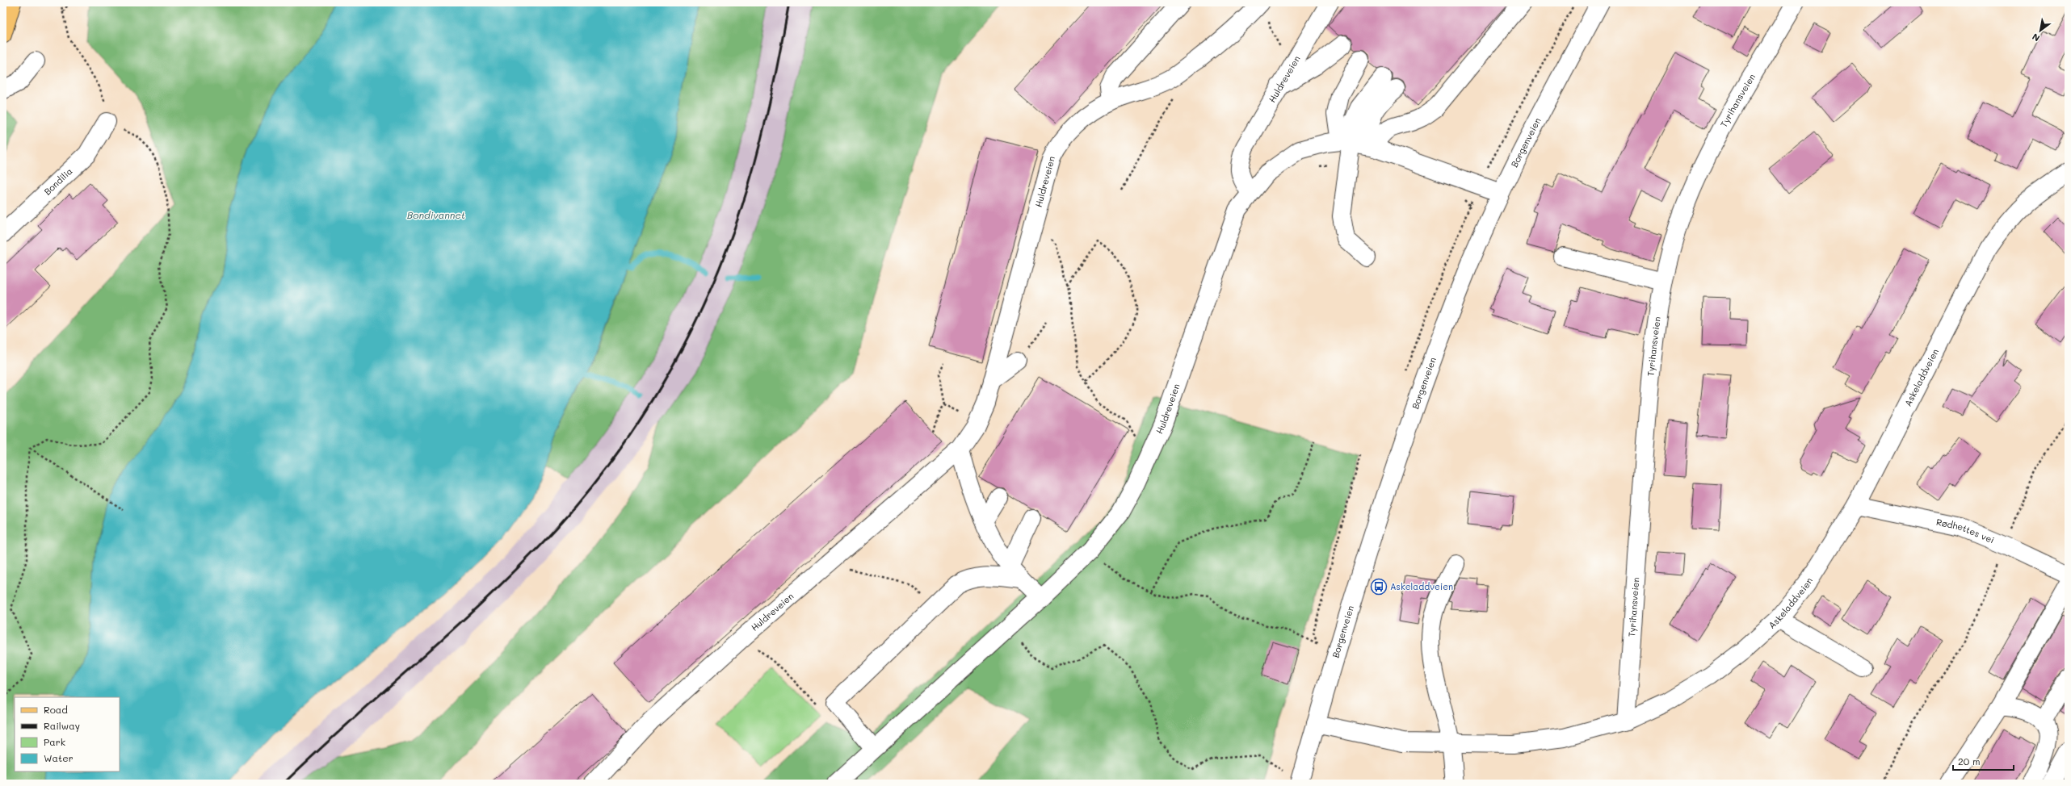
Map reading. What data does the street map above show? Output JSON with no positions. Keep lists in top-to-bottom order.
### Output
{
  "streets": {
    "street": [
      "Huldreveien",
      "Tyrihansveien",
      "Borgenveien",
      "Bondilia",
      "Askeladdveien",
      "Rødhettes vei"
    ]
  },
  "crossings": [
    ["Huldreveien", "Borgenveien"],
    ["Tyrihansveien", "Askeladdveien"],
    ["Borgenveien", "Askeladdveien"],
    ["Askeladdveien", "Rødhettes vei"]
  ],
  "water": ["Bondivannet"],
  "places": {
    "bus stop": ["Askeladdveien"]
  },
  "legend": [
    "Road",
    "Railway",
    "Park",
    "Water"
  ],
  "scale_bar": "20 m",
  "north": "bottom left"
}
